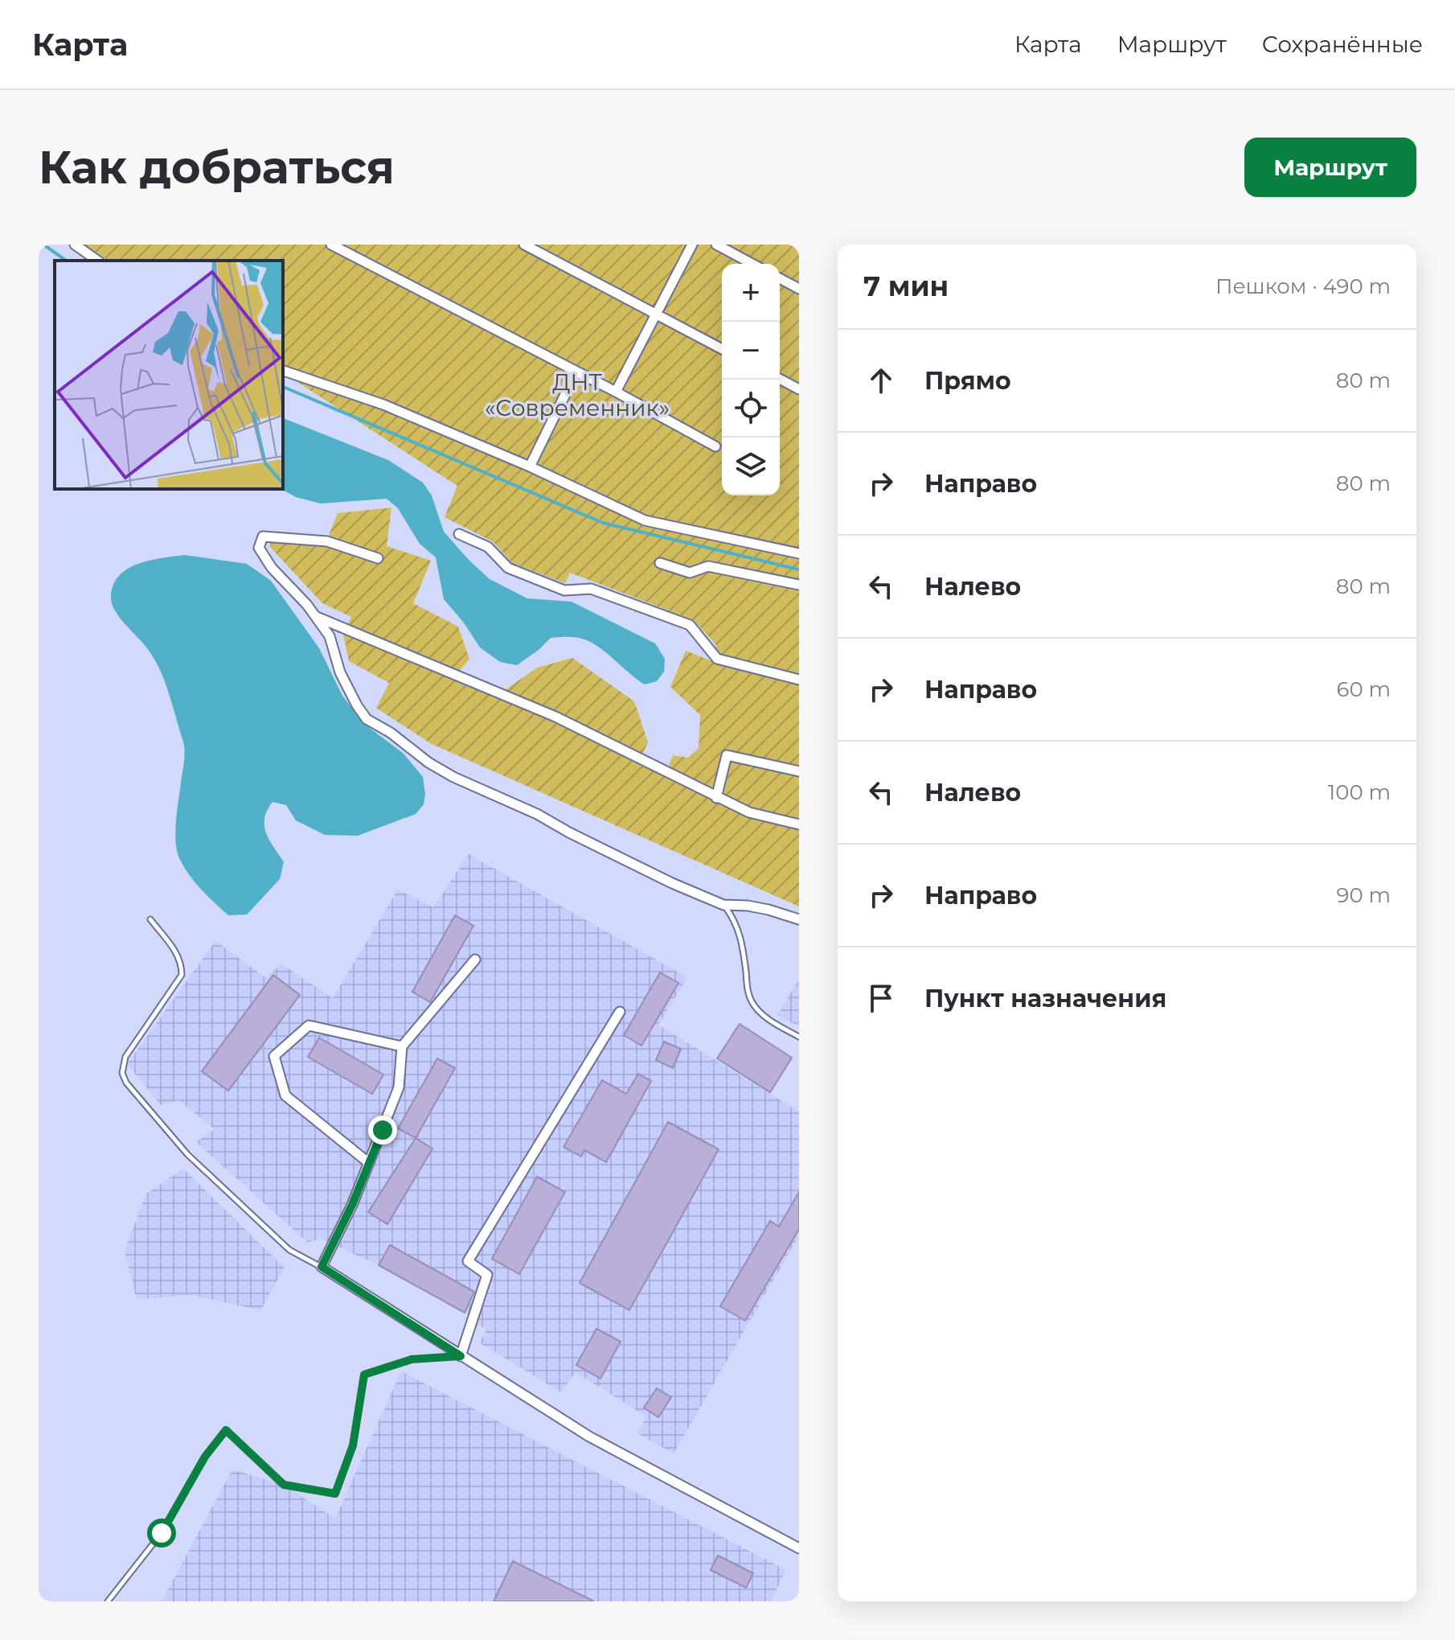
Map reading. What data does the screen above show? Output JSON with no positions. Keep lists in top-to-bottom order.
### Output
{
  "parks": ["ДНТ «Современник»"],
  "page": {
    "header": "Карта",
    "nav": ["Карта", "Маршрут", "Сохранённые"],
    "buttons": "Маршрут",
    "title": "Как добраться",
    "heading": ["7 мин", "Пешком · 490 m"],
    "map_buttons": ["+", "−"],
    "list": [
      ["Прямо", "80 m"],
      ["Направо", "80 m"],
      ["Налево", "80 m"],
      ["Направо", "60 m"],
      ["Налево", "100 m"],
      ["Направо", "90 m"],
      "Пункт назначения"
    ]
  }
}
